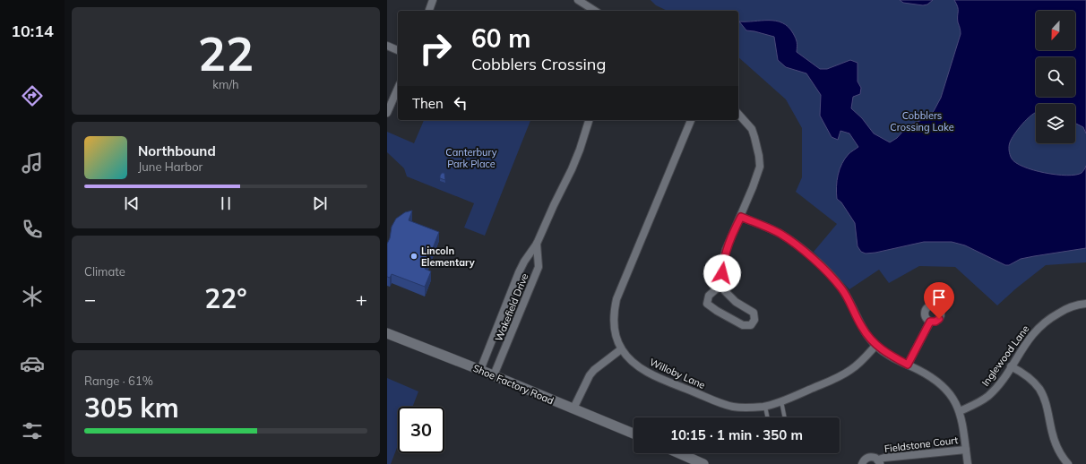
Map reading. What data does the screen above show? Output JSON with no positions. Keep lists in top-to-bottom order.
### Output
{
  "streets": {
    "street": [
      "Wakefield Drive",
      "Inglewood Lane",
      "Willoby Lane",
      "Shoe Factory Road",
      "Fieldstone Court"
    ]
  },
  "crossings": [
    ["Wakefield Drive", "Shoe Factory Road"]
  ],
  "parks": ["Cobblers Crossing Lake", "Canterbury Park Place"],
  "places": ["Lincoln Elementary"],
  "north": "bottom",
  "page": {
    "tabs": "10:14",
    "tile": [
      ["22", "km/h"],
      "Climate",
      ["Range · 61%", "305 km"]
    ],
    "turn": ["60 m", "Cobblers Crossing"],
    "then": "Then",
    "song": ["Northbound", "June Harbor"],
    "heat": ["−", "22°", "+"],
    "limit": "30",
    "trip": "10:15 · 1 min · 350 m"
  }
}
